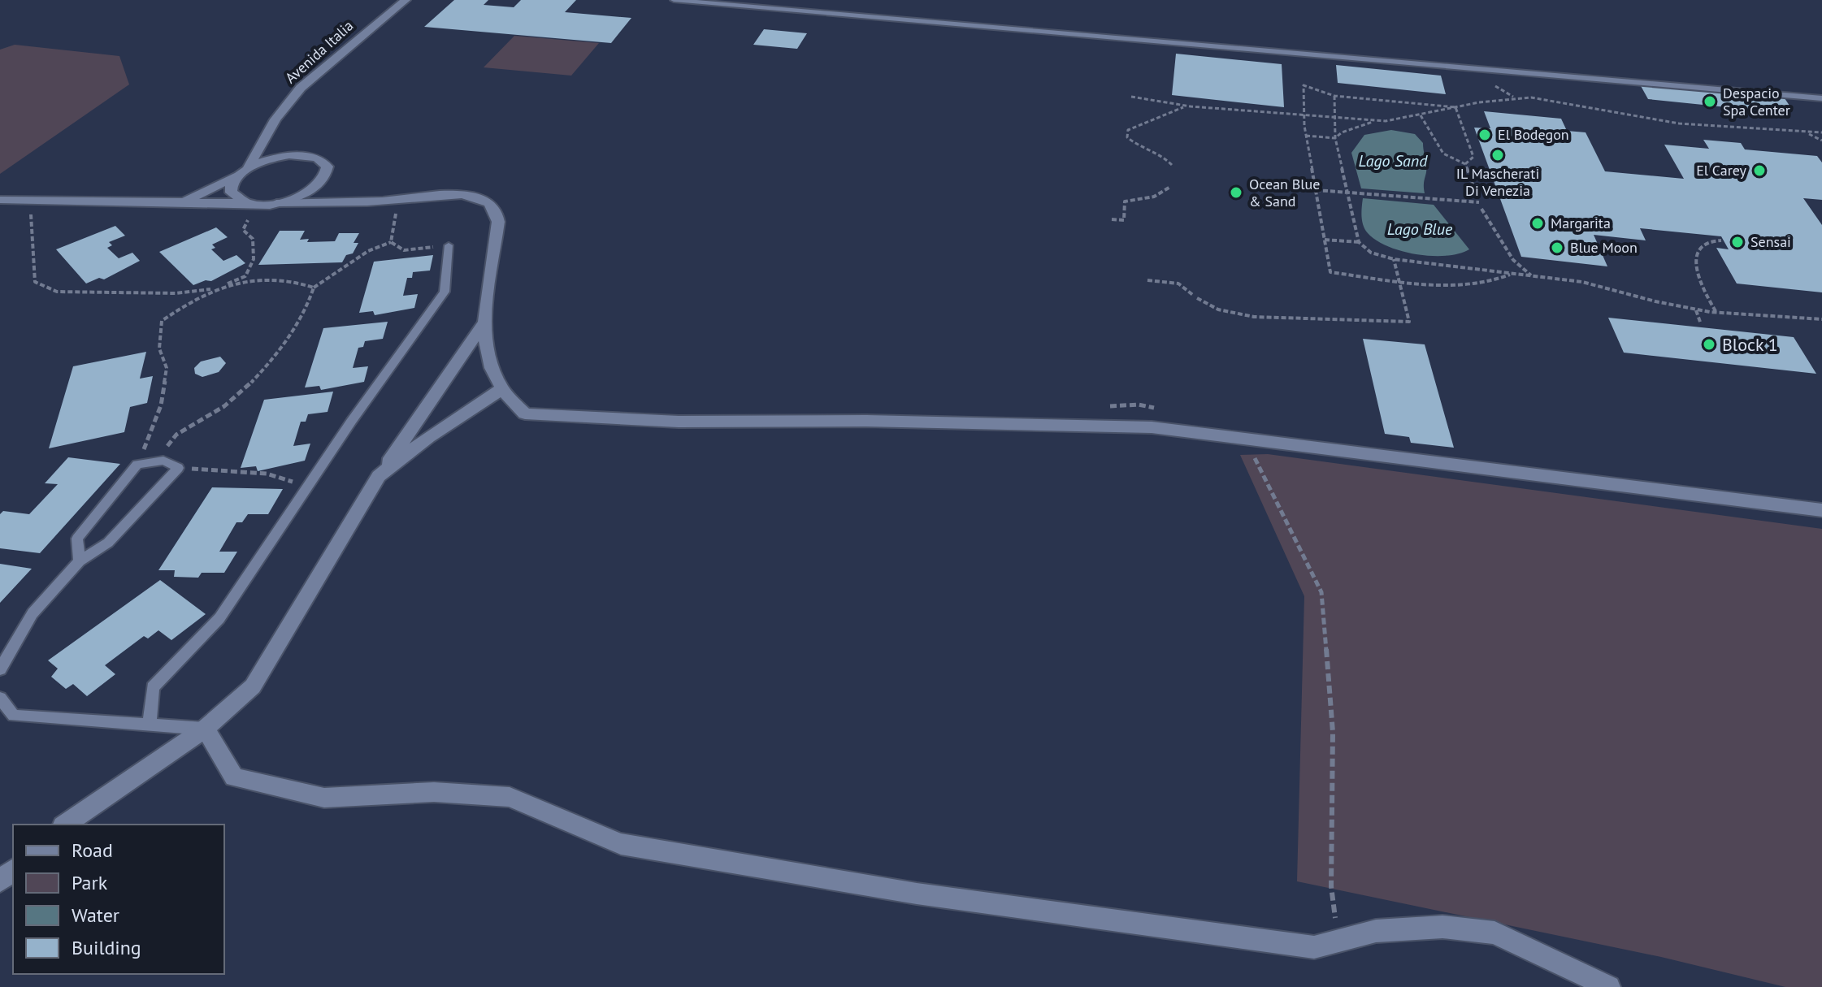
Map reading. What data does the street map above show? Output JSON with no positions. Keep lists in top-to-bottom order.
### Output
{
  "streets": {
    "street": ["Avenida Italia"]
  },
  "water": ["Lago Sand", "Lago Blue"],
  "places": [
    "Despacio Spa Center",
    "El Bodegon",
    "IL Mascherati Di Venezia",
    "El Carey",
    "Ocean Blue & Sand",
    "Margarita",
    "Sensai",
    "Blue Moon",
    "Block 1"
  ],
  "legend": [
    "Road",
    "Park",
    "Water",
    "Building"
  ]
}
